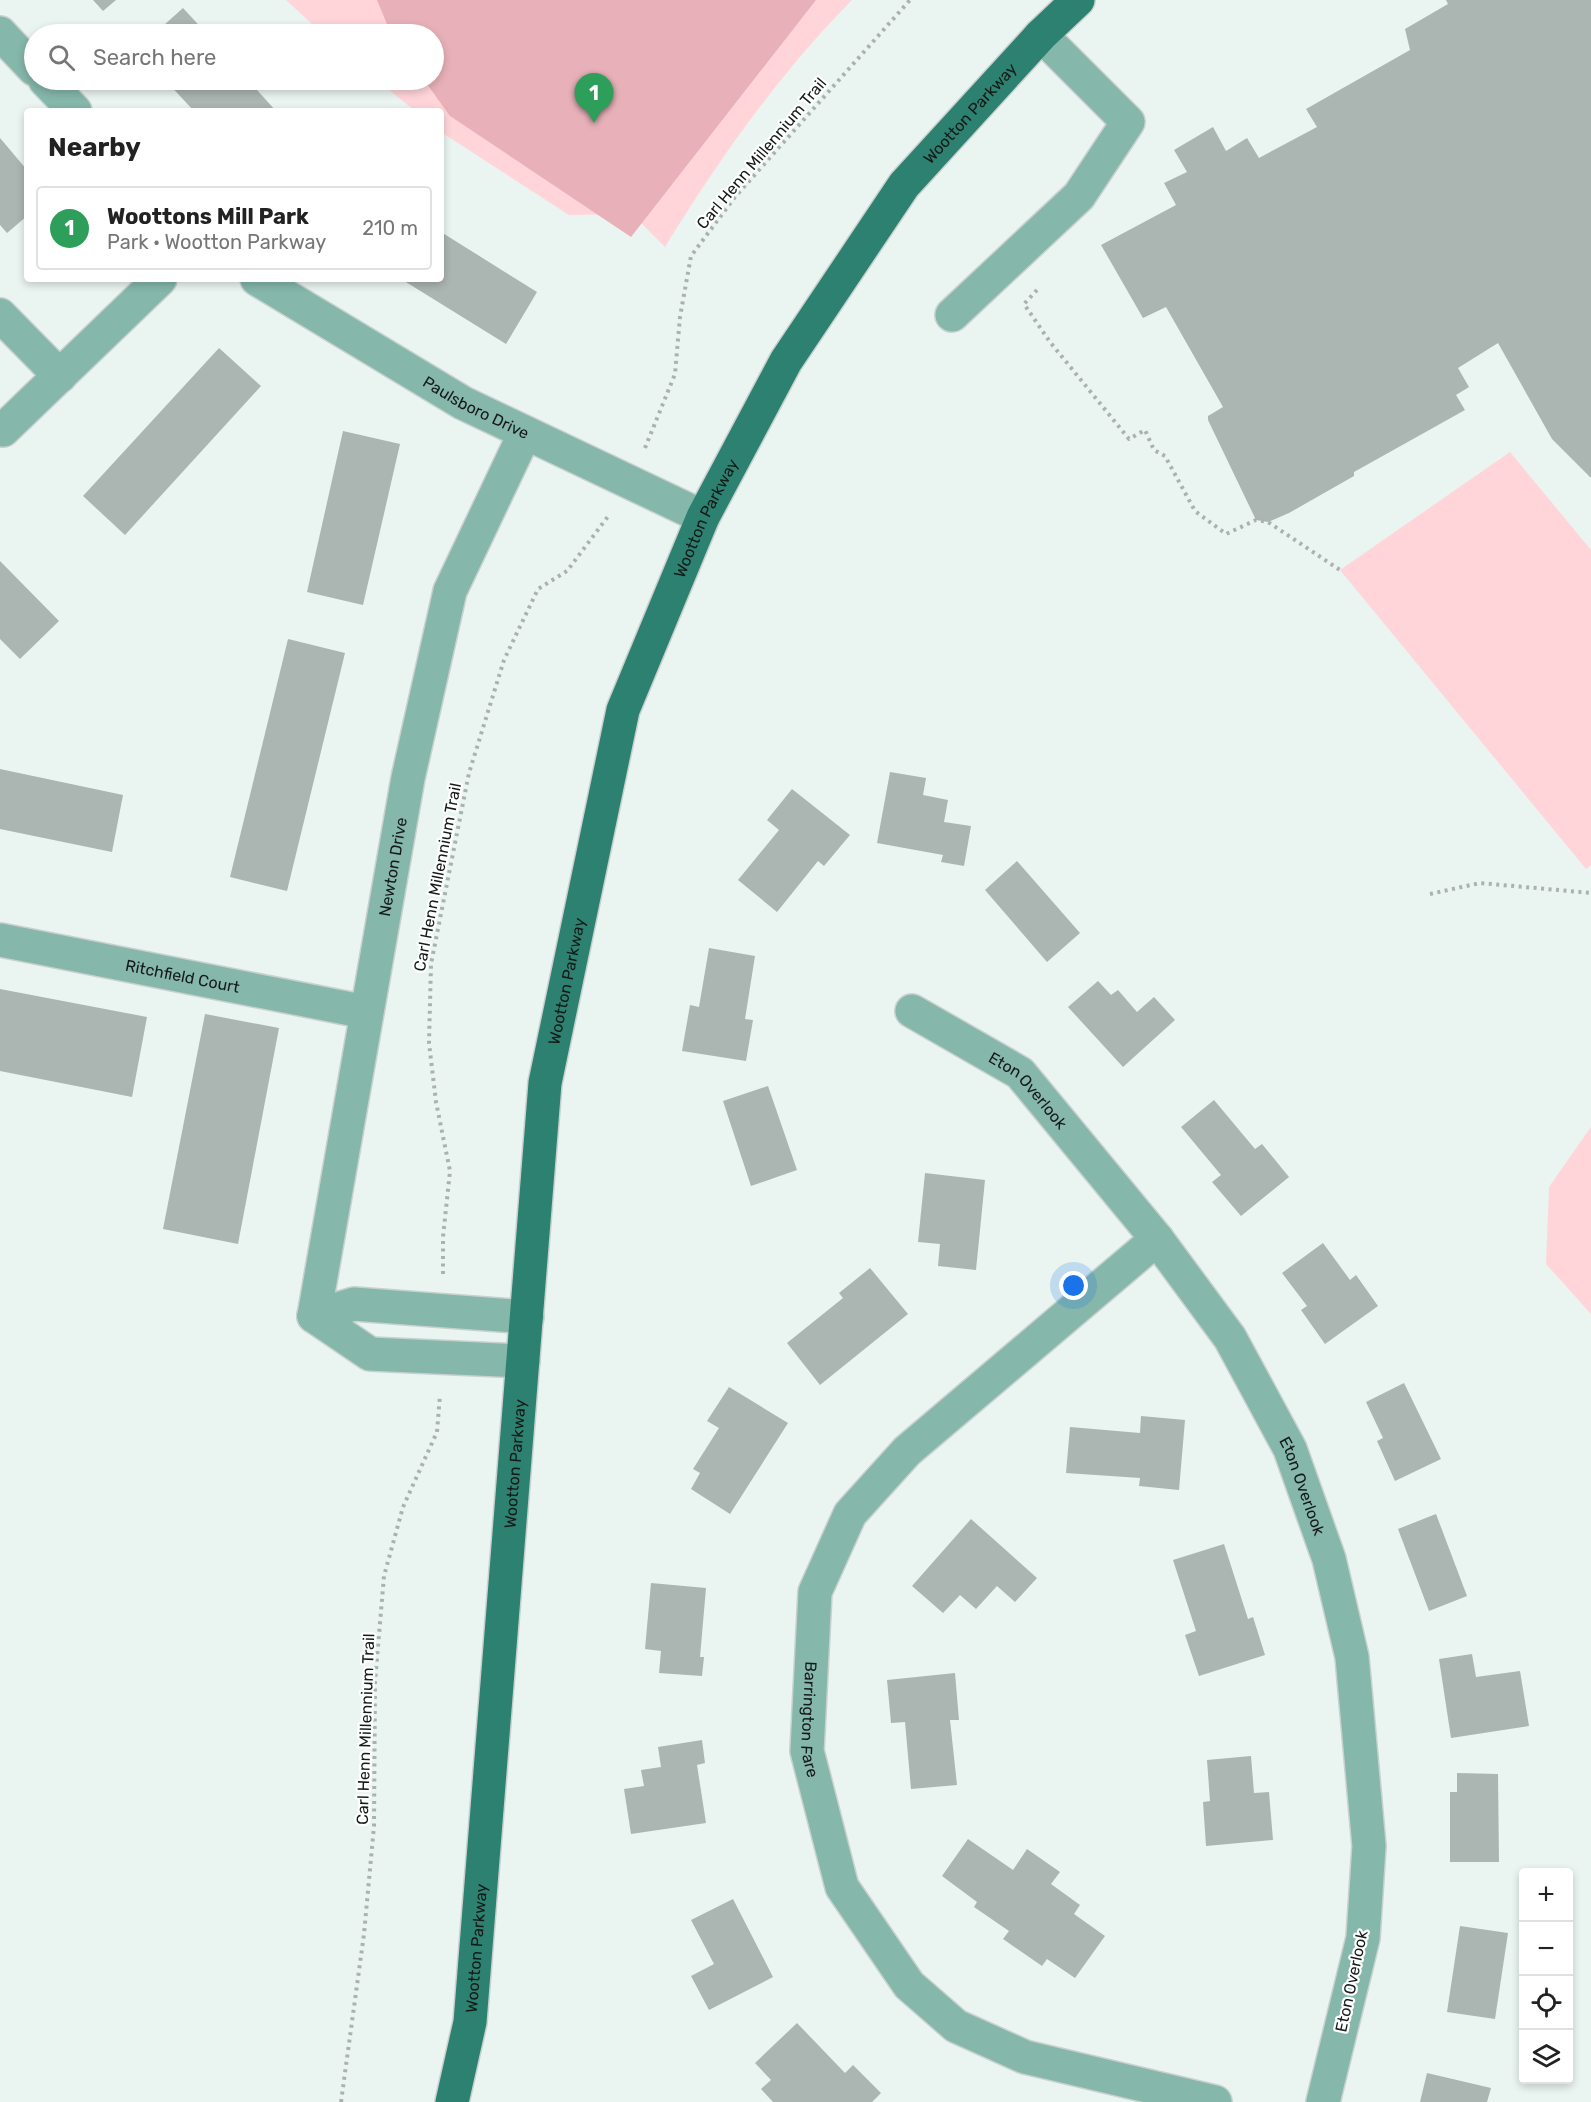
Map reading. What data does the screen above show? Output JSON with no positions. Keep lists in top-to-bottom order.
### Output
{
  "streets": {
    "main road": ["Wootton Parkway"],
    "street": [
      "Paulsboro Drive",
      "Newton Drive",
      "Ritchfield Court",
      "Eton Overlook",
      "Barrington Fare"
    ],
    "path": ["Carl Henn Millennium Trail"]
  },
  "crossings": [
    ["Wootton Parkway", "Paulsboro Drive"],
    ["Carl Henn Millennium Trail", "Paulsboro Drive"],
    ["Paulsboro Drive", "Newton Drive"],
    ["Newton Drive", "Ritchfield Court"],
    ["Eton Overlook", "Barrington Fare"]
  ],
  "page": {
    "search": "Search here",
    "pins": "1",
    "heading": "Nearby",
    "list": [
      {
        "mark": "1",
        "name": "Woottons Mill Park",
        "note": "Park · Wootton Parkway",
        "value": "210 m"
      }
    ],
    "map_buttons": ["+", "−"]
  }
}
